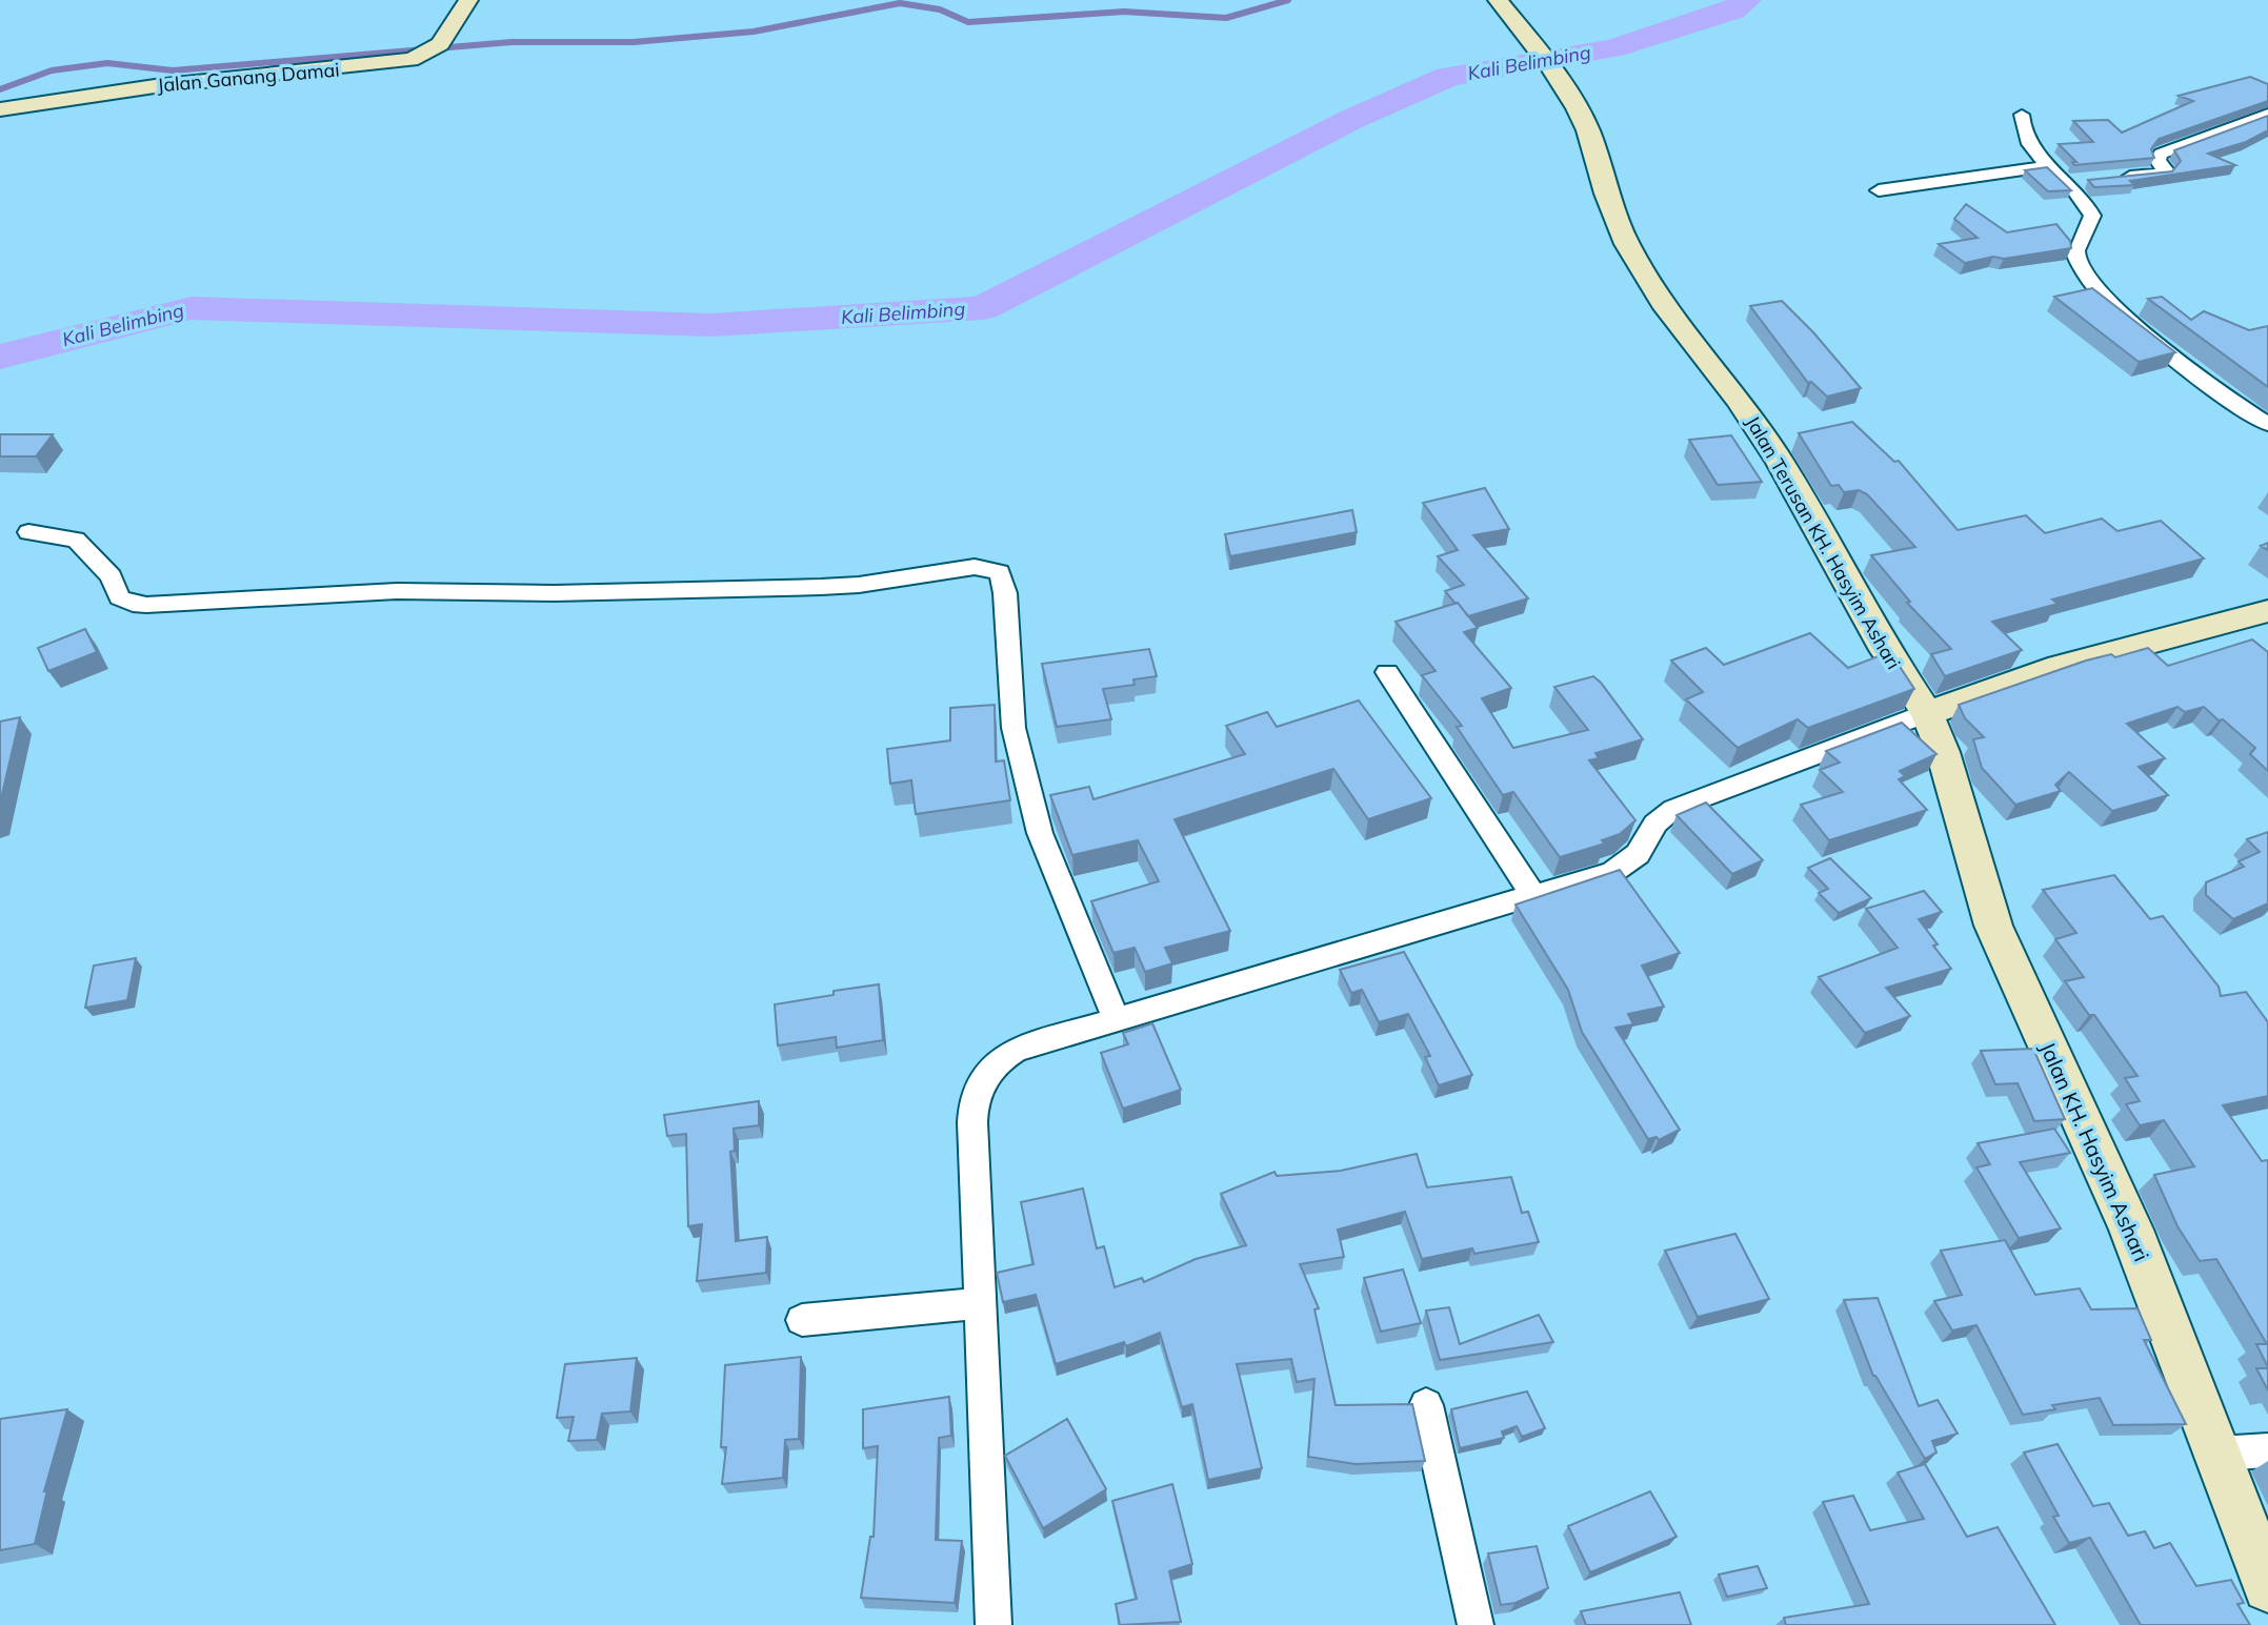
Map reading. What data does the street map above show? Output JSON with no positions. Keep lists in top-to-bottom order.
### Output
{
  "streets": {
    "street": ["Jalan Ganang Damai", "Jalan Terusan KH. Hasyim Ashari", "Jalan KH. Hasyim Ashari"]
  },
  "crossings": [
    ["Jalan Terusan KH. Hasyim Ashari", "Jalan KH. Hasyim Ashari"]
  ],
  "water": ["Kali Belimbing"]
}
